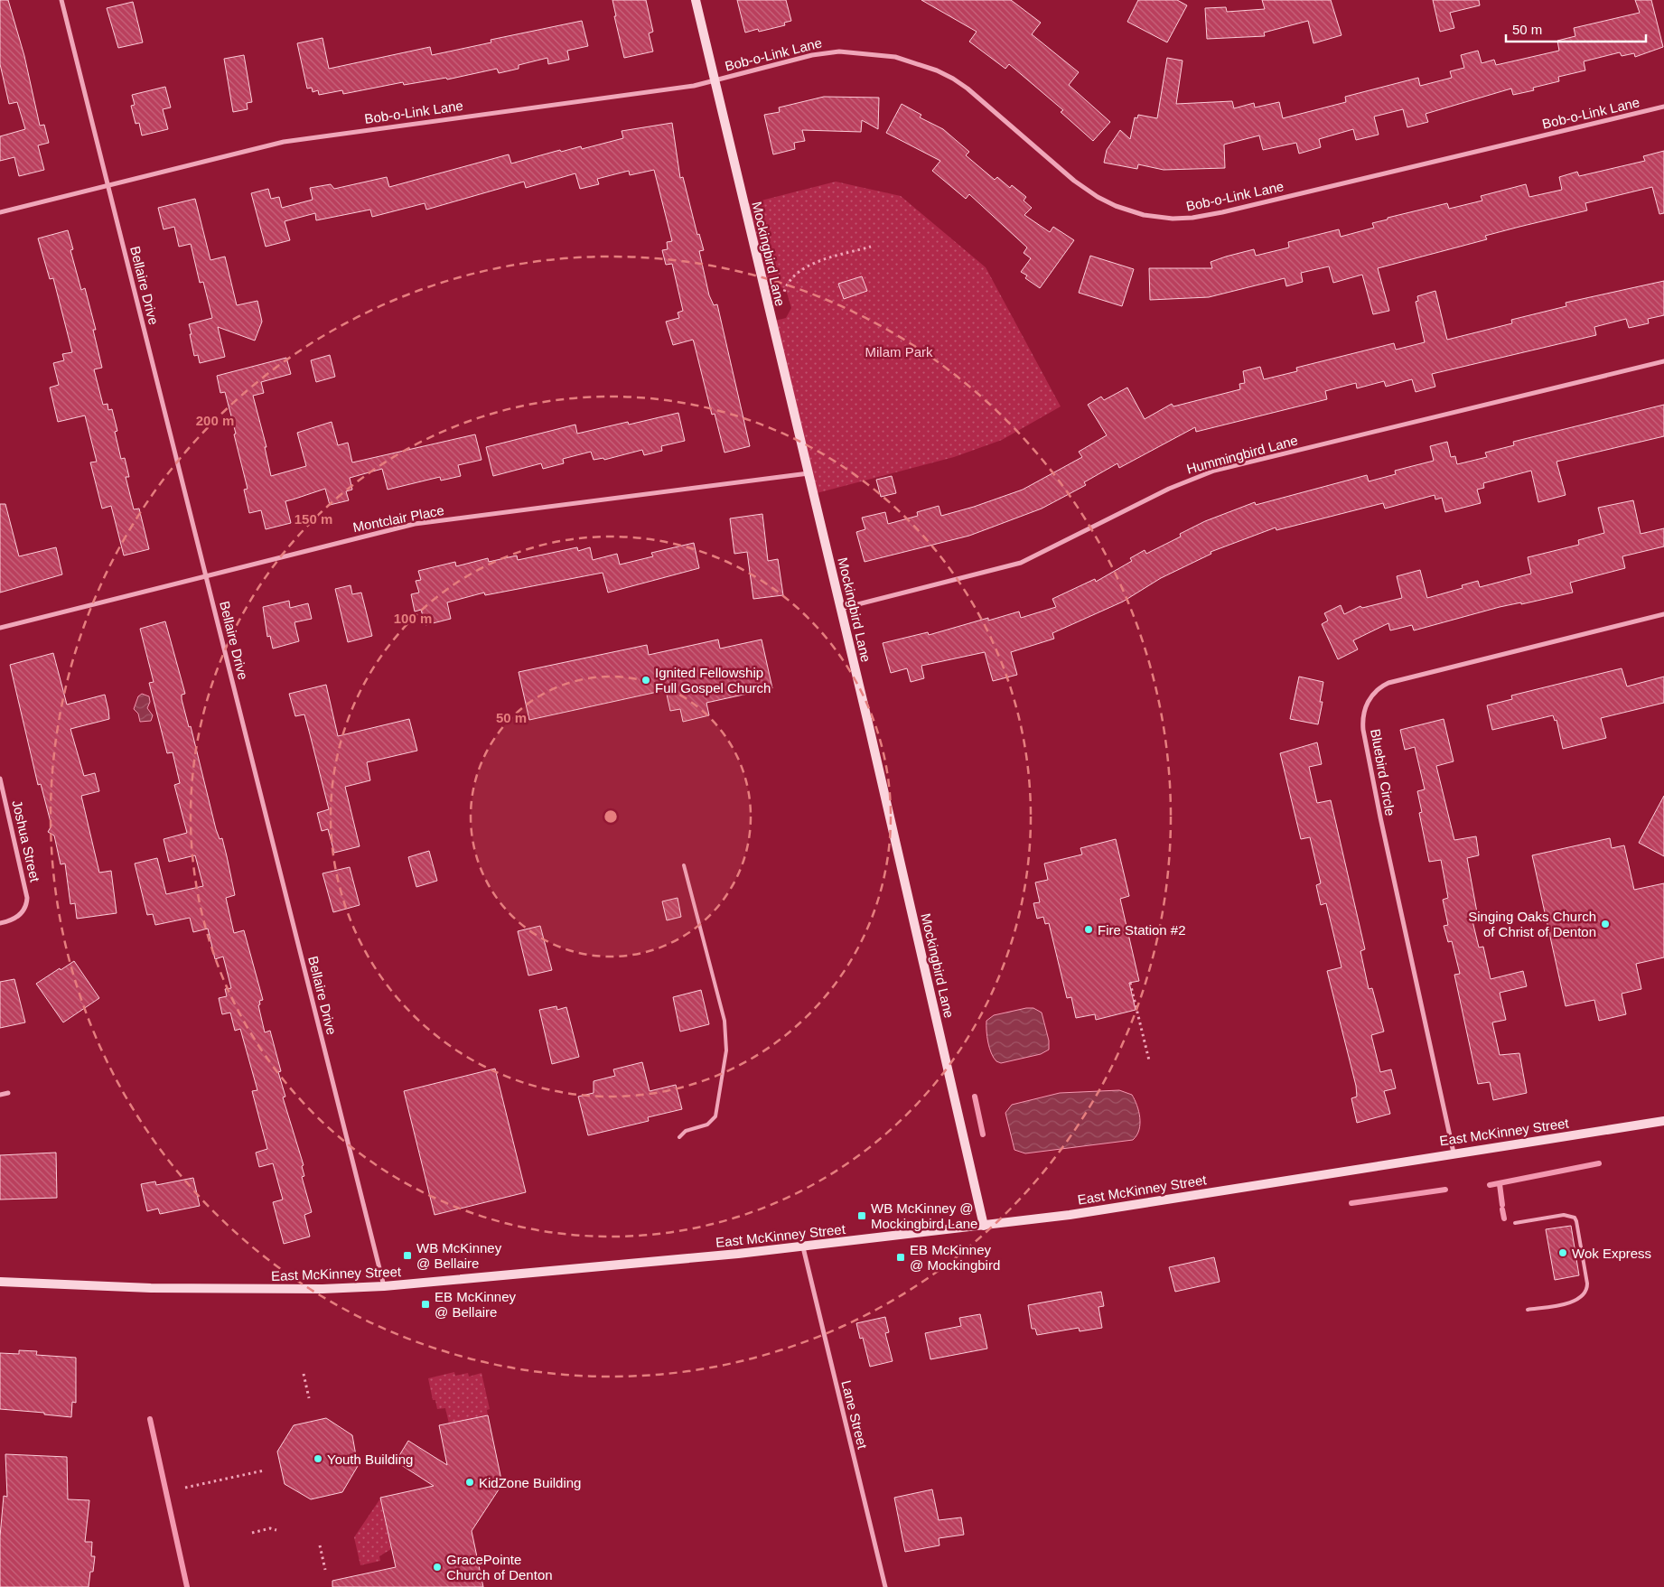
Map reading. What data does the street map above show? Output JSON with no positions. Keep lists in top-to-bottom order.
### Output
{
  "streets": {
    "main road": ["Mockingbird Lane", "East McKinney Street"],
    "street": [
      "Bob-o-Link Lane",
      "Bellaire Drive",
      "Hummingbird Lane",
      "Montclair Place",
      "Bluebird Circle",
      "Joshua Street",
      "Lane Street"
    ]
  },
  "crossings": [
    ["Bob-o-Link Lane", "Mockingbird Lane"],
    ["Bob-o-Link Lane", "Bellaire Drive"],
    ["Mockingbird Lane", "Hummingbird Lane"],
    ["Mockingbird Lane", "Montclair Place"],
    ["Mockingbird Lane", "East McKinney Street"],
    ["Bellaire Drive", "Montclair Place"],
    ["Bellaire Drive", "East McKinney Street"],
    ["Bluebird Circle", "East McKinney Street"],
    ["East McKinney Street", "Lane Street"]
  ],
  "parks": ["Milam Park"],
  "places": {
    "other": [
      "Ignited Fellowship Full Gospel Church",
      "Singing Oaks Church of Christ of Denton",
      "Fire Station #2",
      "Wok Express",
      "Youth Building",
      "KidZone Building",
      "GracePointe Church of Denton"
    ],
    "transit": [
      "WB McKinney @ Mockingbird Lane",
      "WB McKinney @ Bellaire",
      "EB McKinney @ Mockingbird",
      "EB McKinney @ Bellaire"
    ]
  },
  "scale_bar": "50 m",
  "rings": [
    "200 m",
    "150 m",
    "100 m",
    "50 m"
  ]
}
